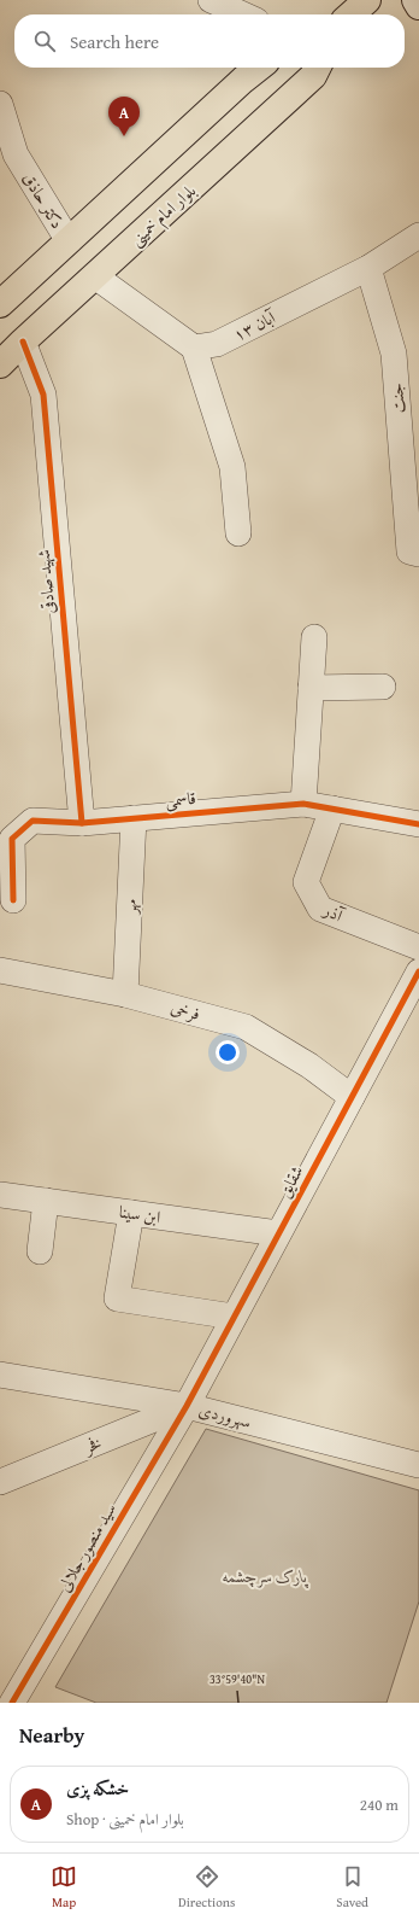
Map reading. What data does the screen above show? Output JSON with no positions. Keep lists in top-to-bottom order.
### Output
{
  "streets": {
    "main road": ["بلوار امام خمینی"],
    "street": [
      "دکتر حاذق",
      "۱۳ آبان",
      "جنت",
      "شهید صادقی",
      "قاسمی",
      "مهر",
      "آذر",
      "فرخی",
      "شقایق",
      "ابن سینا",
      "سهروردی",
      "فخر",
      "سید منصور جلالی"
    ]
  },
  "crossings": [
    ["بلوار امام خمینی", "شهید صادقی"],
    ["۱۳ آبان", "جنت"],
    ["شهید صادقی", "قاسمی"],
    ["قاسمی", "مهر"],
    ["قاسمی", "آذر"],
    ["مهر", "فرخی"],
    ["فرخی", "شقایق"],
    ["شقایق", "ابن سینا"],
    ["شقایق", "سهروردی"],
    ["شقایق", "فخر"],
    ["شقایق", "سید منصور جلالی"],
    ["سهروردی", "فخر"],
    ["سهروردی", "سید منصور جلالی"],
    ["فخر", "سید منصور جلالی"]
  ],
  "parks": ["پارک سرچشمه"],
  "page": {
    "search": "Search here",
    "pins": "A",
    "heading": "Nearby",
    "list": [
      {
        "mark": "A",
        "name": "خشکه پزی",
        "note": "Shop · بلوار امام خمینی",
        "value": "240 m"
      }
    ],
    "nav": ["Map", "Directions", "Saved"]
  },
  "coordinates": ["33°59'40\"N"]
}
